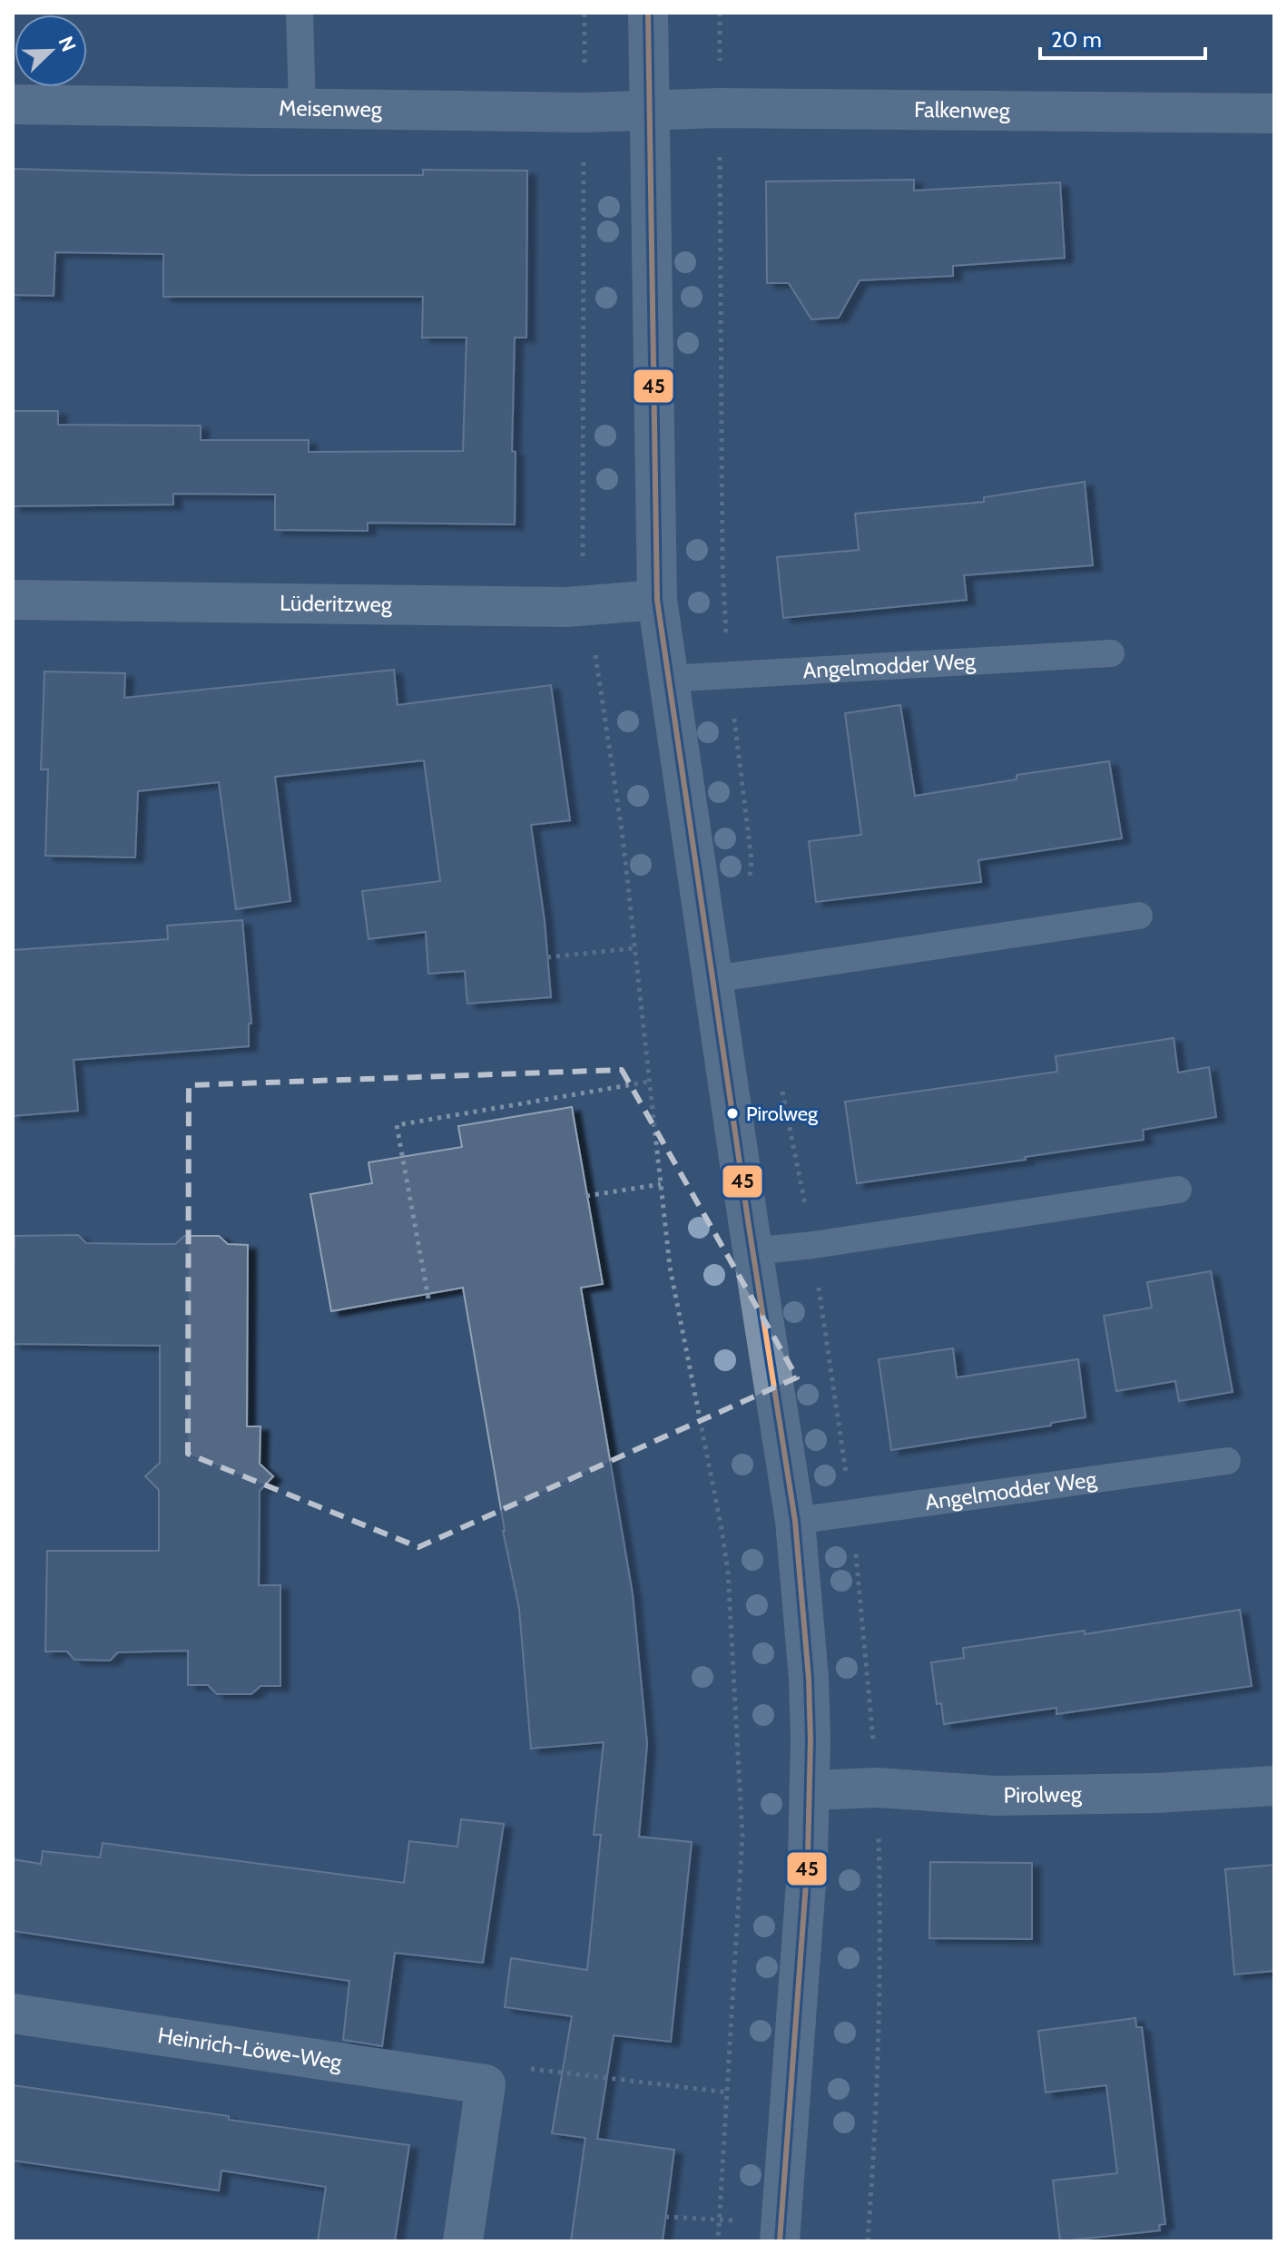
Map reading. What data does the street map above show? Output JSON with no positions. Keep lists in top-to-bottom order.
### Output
{
  "streets": {
    "street": [
      "Meisenweg",
      "Falkenweg",
      "Lüderitzweg",
      "Pirolweg",
      "Heinrich-Löwe-Weg"
    ],
    "lane": ["Angelmodder Weg"]
  },
  "crossings": [
    ["Meisenweg", "Falkenweg"]
  ],
  "places": ["Pirolweg"],
  "lines": ["transit line 45"],
  "scale_bar": "20 m",
  "north": "top right"
}
